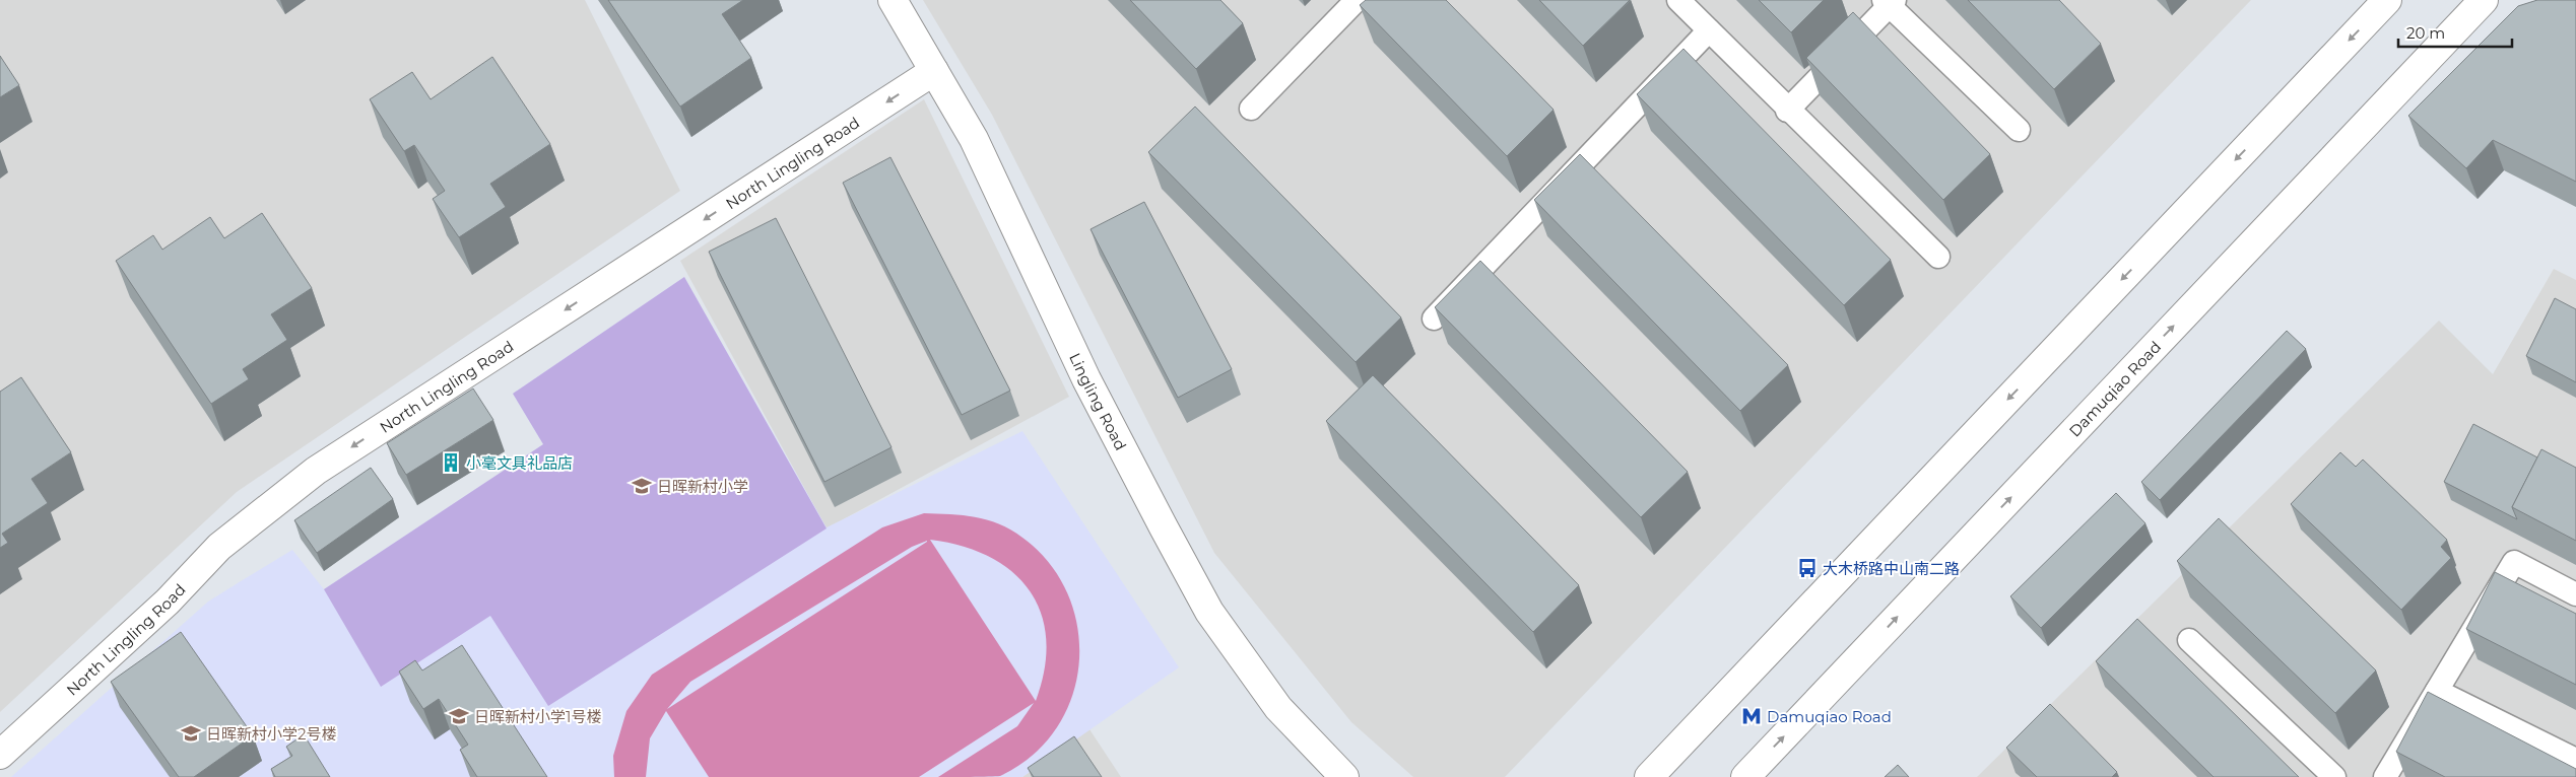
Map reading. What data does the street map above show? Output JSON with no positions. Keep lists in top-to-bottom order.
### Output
{
  "streets": {
    "street": ["North Lingling Road", "Damuqiao Road", "Lingling Road"]
  },
  "crossings": [
    ["North Lingling Road", "Lingling Road"]
  ],
  "one_way": ["North Lingling Road"],
  "places": {
    "building": ["小毫文具礼品店"],
    "school or university": ["日晖新村小学", "日晖新村小学1号楼", "日晖新村小学2号楼"],
    "bus stop": ["大木桥路中山南二路"],
    "metro station": ["Damuqiao Road"]
  },
  "scale_bar": "20 m"
}
